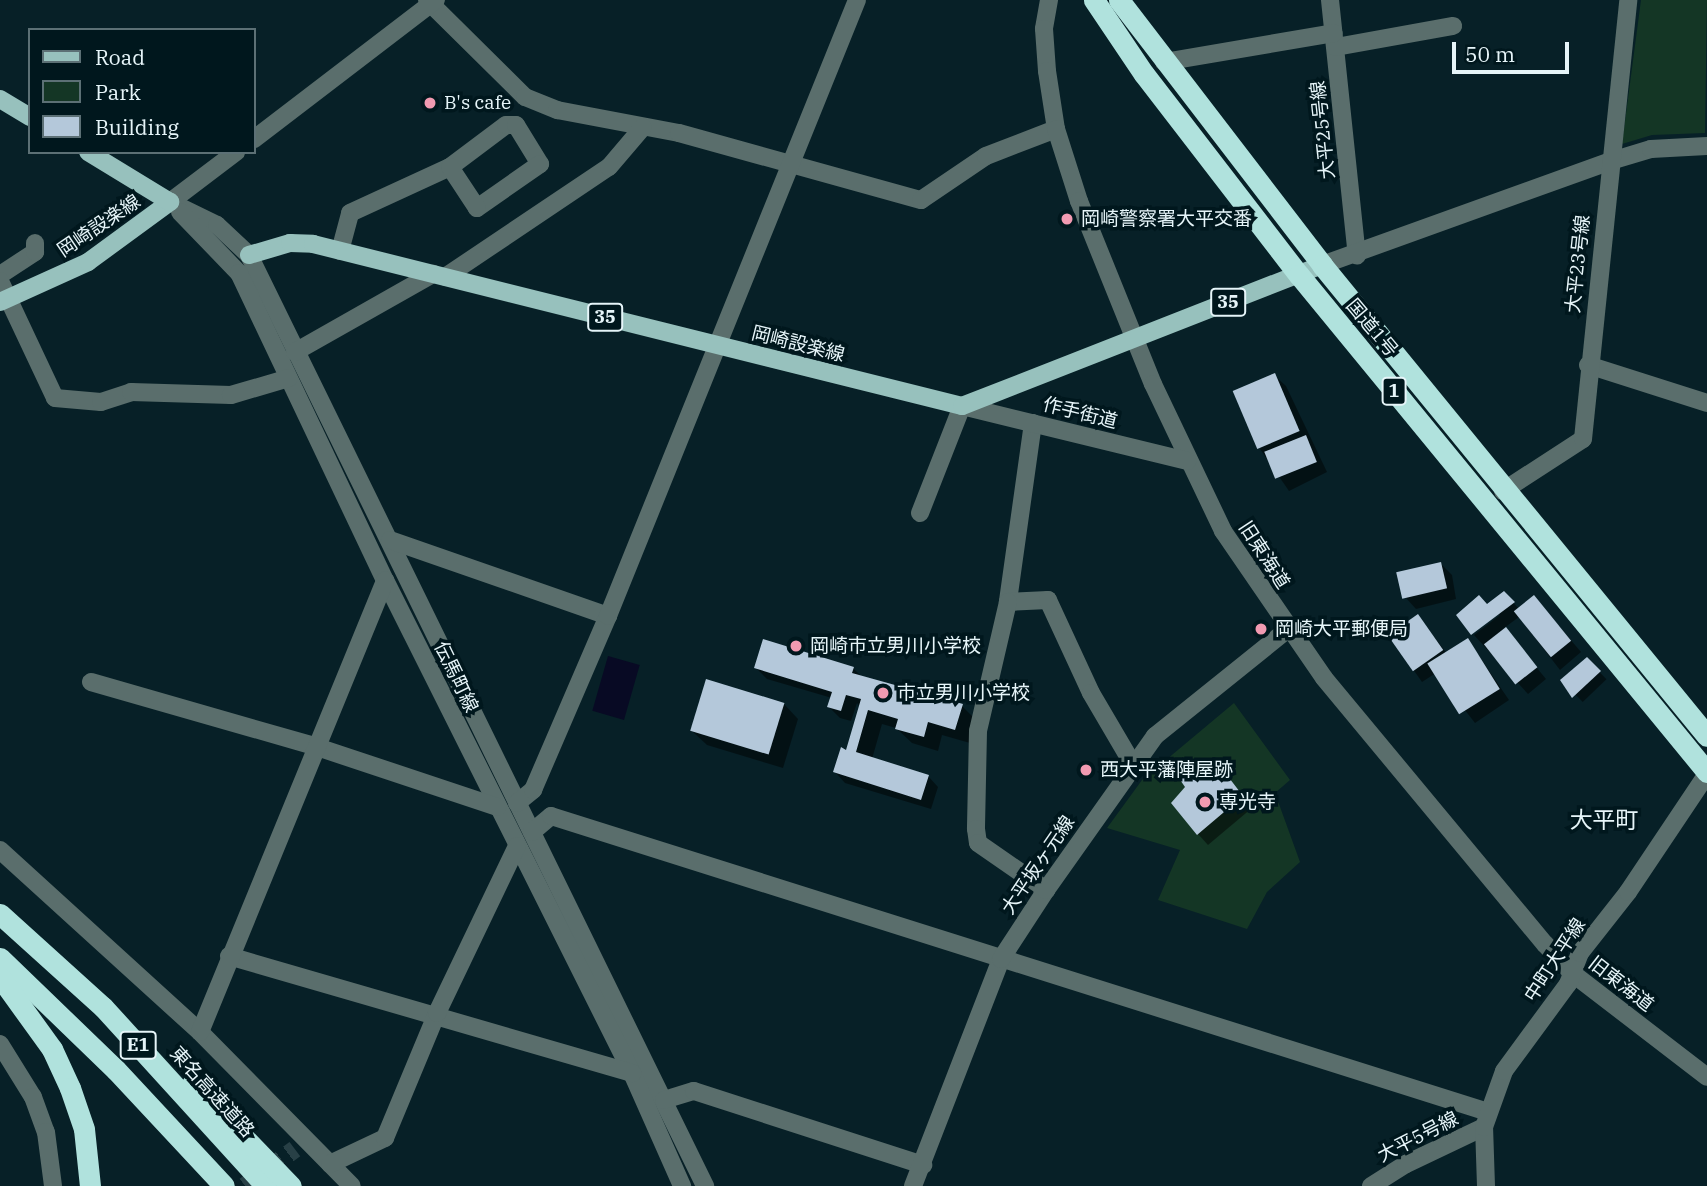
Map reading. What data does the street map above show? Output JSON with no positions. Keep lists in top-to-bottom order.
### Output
{
  "streets": {
    "highway": [
      "国道1号",
      "1",
      "E1",
      "東名高速道路"
    ],
    "main road": ["岡崎設楽線", "35"],
    "street": [
      "大平25号線",
      "大平23号線",
      "作手街道",
      "旧東海道",
      "伝馬町線",
      "大平坂ヶ元線",
      "中町大平線",
      "大平5号線"
    ]
  },
  "crossings": [
    ["岡崎設楽線", "35"],
    ["岡崎設楽線", "作手街道"],
    ["岡崎設楽線", "伝馬町線"],
    ["大平23号線", "国道1号"],
    ["35", "国道1号"],
    ["35", "作手街道"],
    ["35", "旧東海道"],
    ["国道1号", "中町大平線"],
    ["作手街道", "旧東海道"],
    ["旧東海道", "大平坂ヶ元線"],
    ["旧東海道", "中町大平線"],
    ["中町大平線", "大平5号線"]
  ],
  "districts": ["大平町"],
  "places": [
    "B's cafe",
    "岡崎警察署大平交番",
    "岡崎大平郵便局",
    "岡崎市立男川小学校",
    "市立男川小学校",
    "西大平藩陣屋跡",
    "専光寺"
  ],
  "legend": ["Road", "Park", "Building"],
  "scale_bar": "50 m"
}
